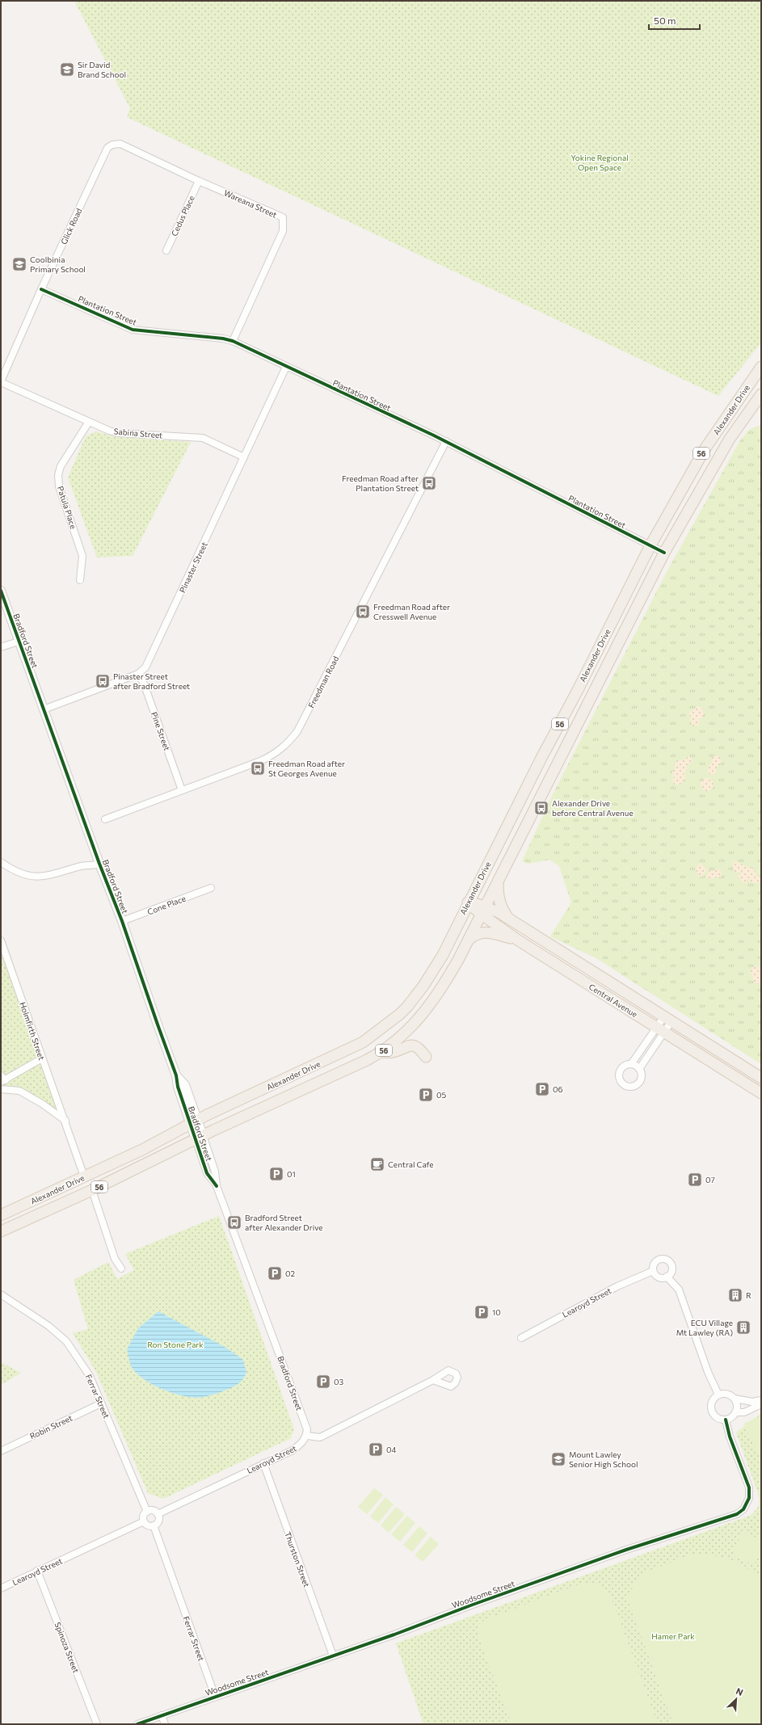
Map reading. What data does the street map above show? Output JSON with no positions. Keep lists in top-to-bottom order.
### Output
{
  "streets": {
    "main road": ["Alexander Drive", "56", "Central Avenue"],
    "street": [
      "Wareana Street",
      "Cedus Place",
      "Glick Road",
      "Plantation Street",
      "Sabina Street",
      "Patula Place",
      "Pinaster Street",
      "Bradford Street",
      "Freedman Road",
      "Pine Street",
      "Cone Place",
      "Holmfirth Street",
      "Learoyd Street",
      "Ferrar Street",
      "Robin Street",
      "Thurston Street",
      "Woodsome Street",
      "Spinoza Street"
    ]
  },
  "crossings": [
    ["Wareana Street", "Cedus Place"],
    ["Wareana Street", "Glick Road"],
    ["Wareana Street", "Plantation Street"],
    ["Glick Road", "Plantation Street"],
    ["Glick Road", "Sabina Street"],
    ["Plantation Street", "Alexander Drive"],
    ["Plantation Street", "Pinaster Street"],
    ["Plantation Street", "Freedman Road"],
    ["Alexander Drive", "Bradford Street"],
    ["Alexander Drive", "Central Avenue"],
    ["Alexander Drive", "Holmfirth Street"],
    ["Sabina Street", "Patula Place"],
    ["Sabina Street", "Pinaster Street"],
    ["Pinaster Street", "Bradford Street"],
    ["Pinaster Street", "Pine Street"],
    ["Bradford Street", "Cone Place"],
    ["Bradford Street", "Learoyd Street"],
    ["Freedman Road", "Pine Street"],
    ["Learoyd Street", "Ferrar Street"],
    ["Learoyd Street", "Thurston Street"],
    ["Learoyd Street", "Spinoza Street"],
    ["Ferrar Street", "Robin Street"],
    ["Ferrar Street", "Woodsome Street"],
    ["Thurston Street", "Woodsome Street"]
  ],
  "parks": ["Yokine Regional Open Space", "Ron Stone Park", "Hamer Park"],
  "places": {
    "school or university": ["Sir David Brand School", "Coolbinia Primary School", "Mount Lawley Senior High School"],
    "bus stop": [
      "Freedman Road after Plantation Street",
      "Freedman Road after Cresswell Avenue",
      "Pinaster Street after Bradford Street",
      "Freedman Road after St Georges Avenue",
      "Alexander Drive before Central Avenue",
      "Bradford Street after Alexander Drive"
    ],
    "parking": [
      "06",
      "05",
      "01",
      "07",
      "02",
      "10",
      "03",
      "04"
    ],
    "cafe": ["Central Cafe"],
    "building": ["R", "ECU Village Mt Lawley (RA)"]
  },
  "scale_bar": "50 m",
  "north": "top right"
}
